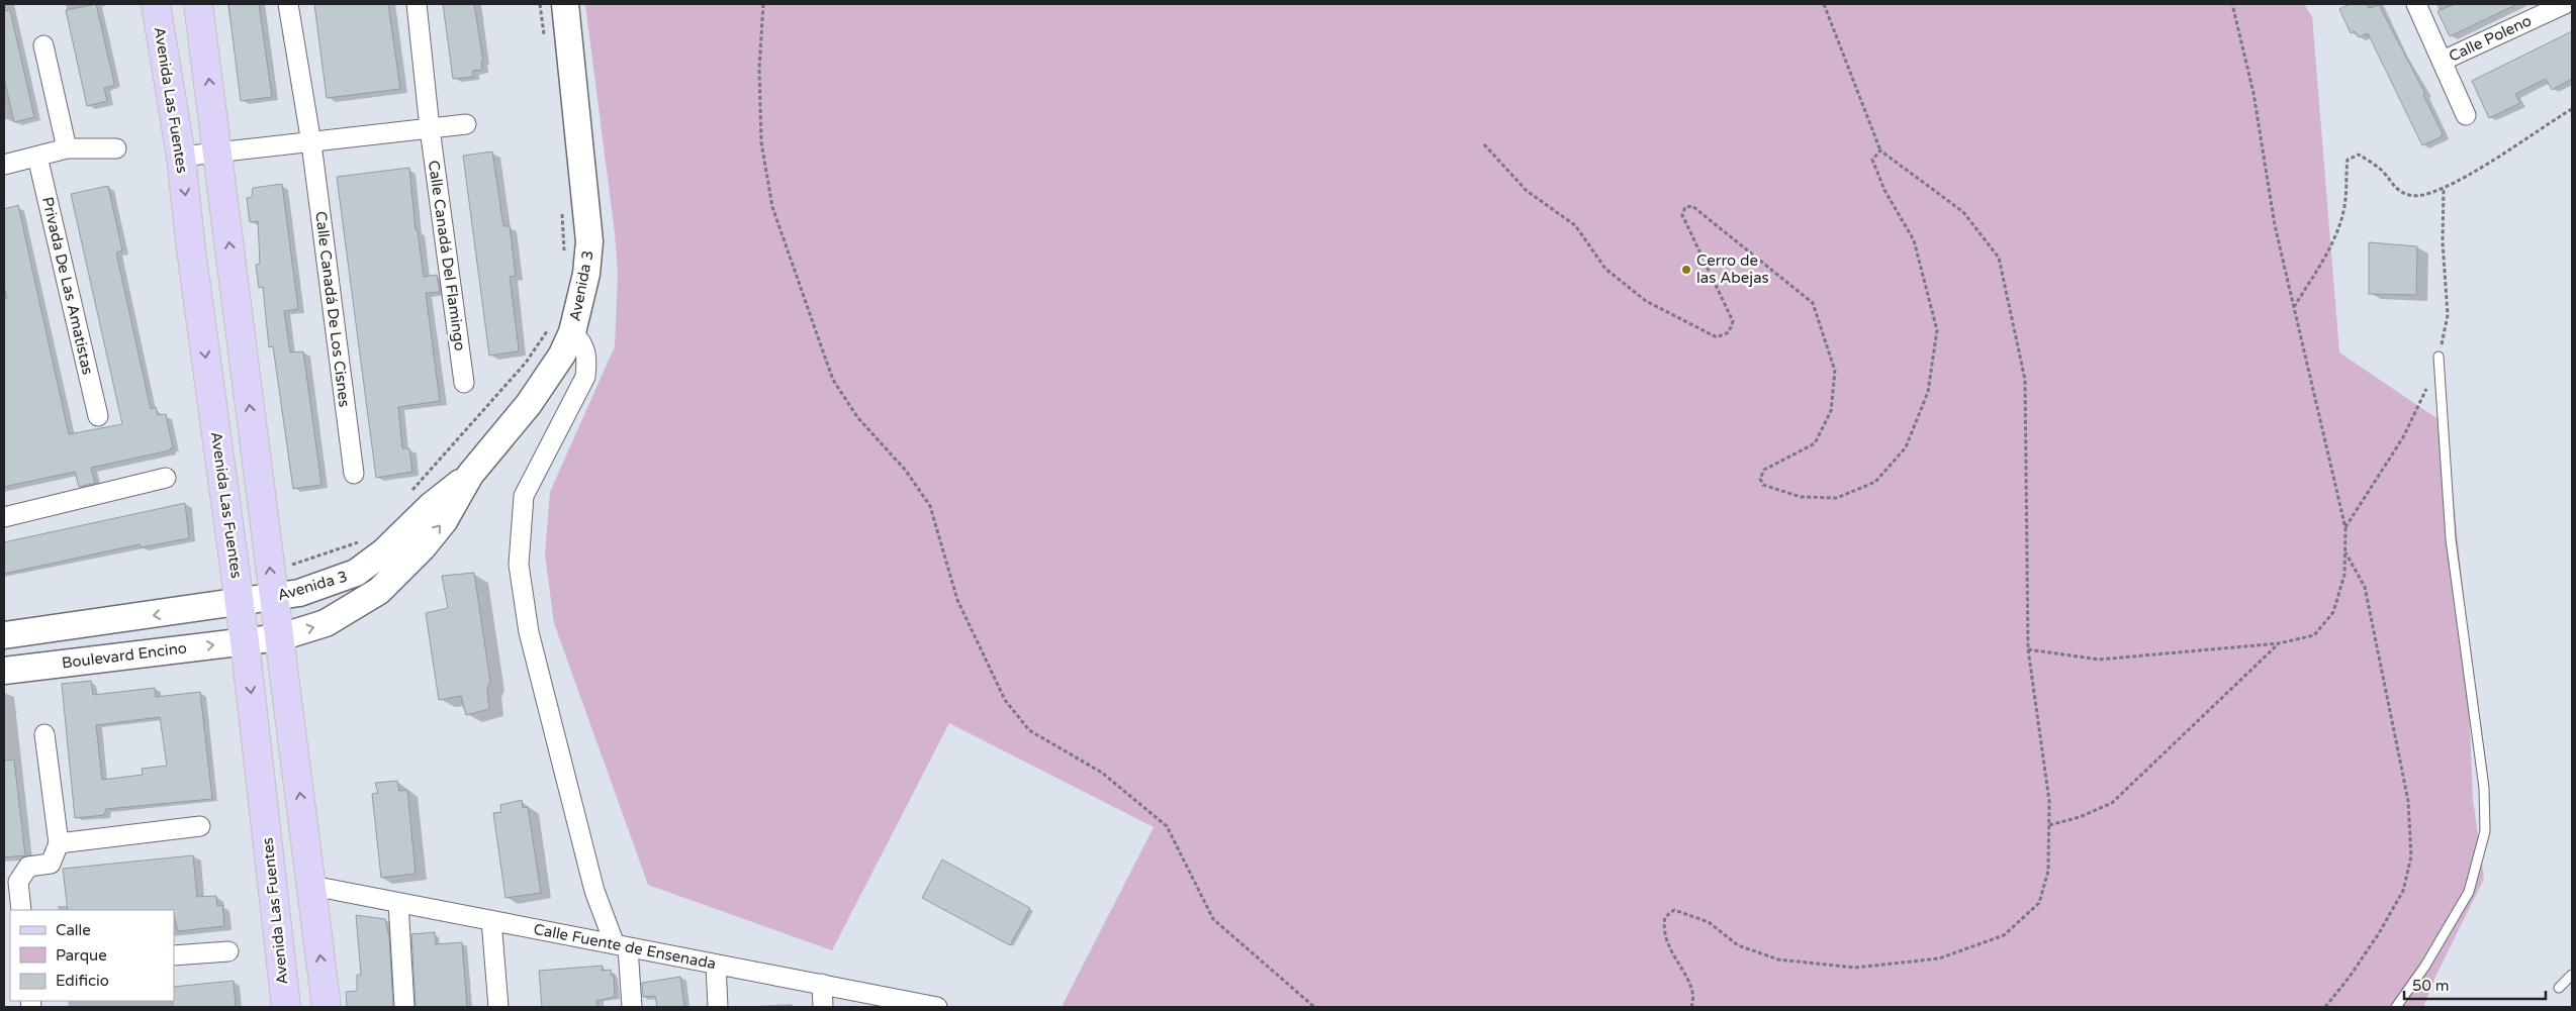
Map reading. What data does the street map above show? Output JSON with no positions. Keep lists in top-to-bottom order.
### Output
{
  "streets": {
    "main road": ["Avenida Las Fuentes"],
    "street": [
      "Calle Poleno",
      "Calle Canadá Del Flamingo",
      "Privada De Las Amatistas",
      "Avenida 3",
      "Calle Canadá De Los Cisnes",
      "Boulevard Encino",
      "Calle Fuente de Ensenada"
    ]
  },
  "crossings": [
    ["Avenida Las Fuentes", "Avenida 3"],
    ["Avenida Las Fuentes", "Boulevard Encino"],
    ["Avenida 3", "Boulevard Encino"]
  ],
  "places": ["Cerro de las Abejas"],
  "legend": ["Calle", "Parque", "Edificio"],
  "scale_bar": "50 m"
}
